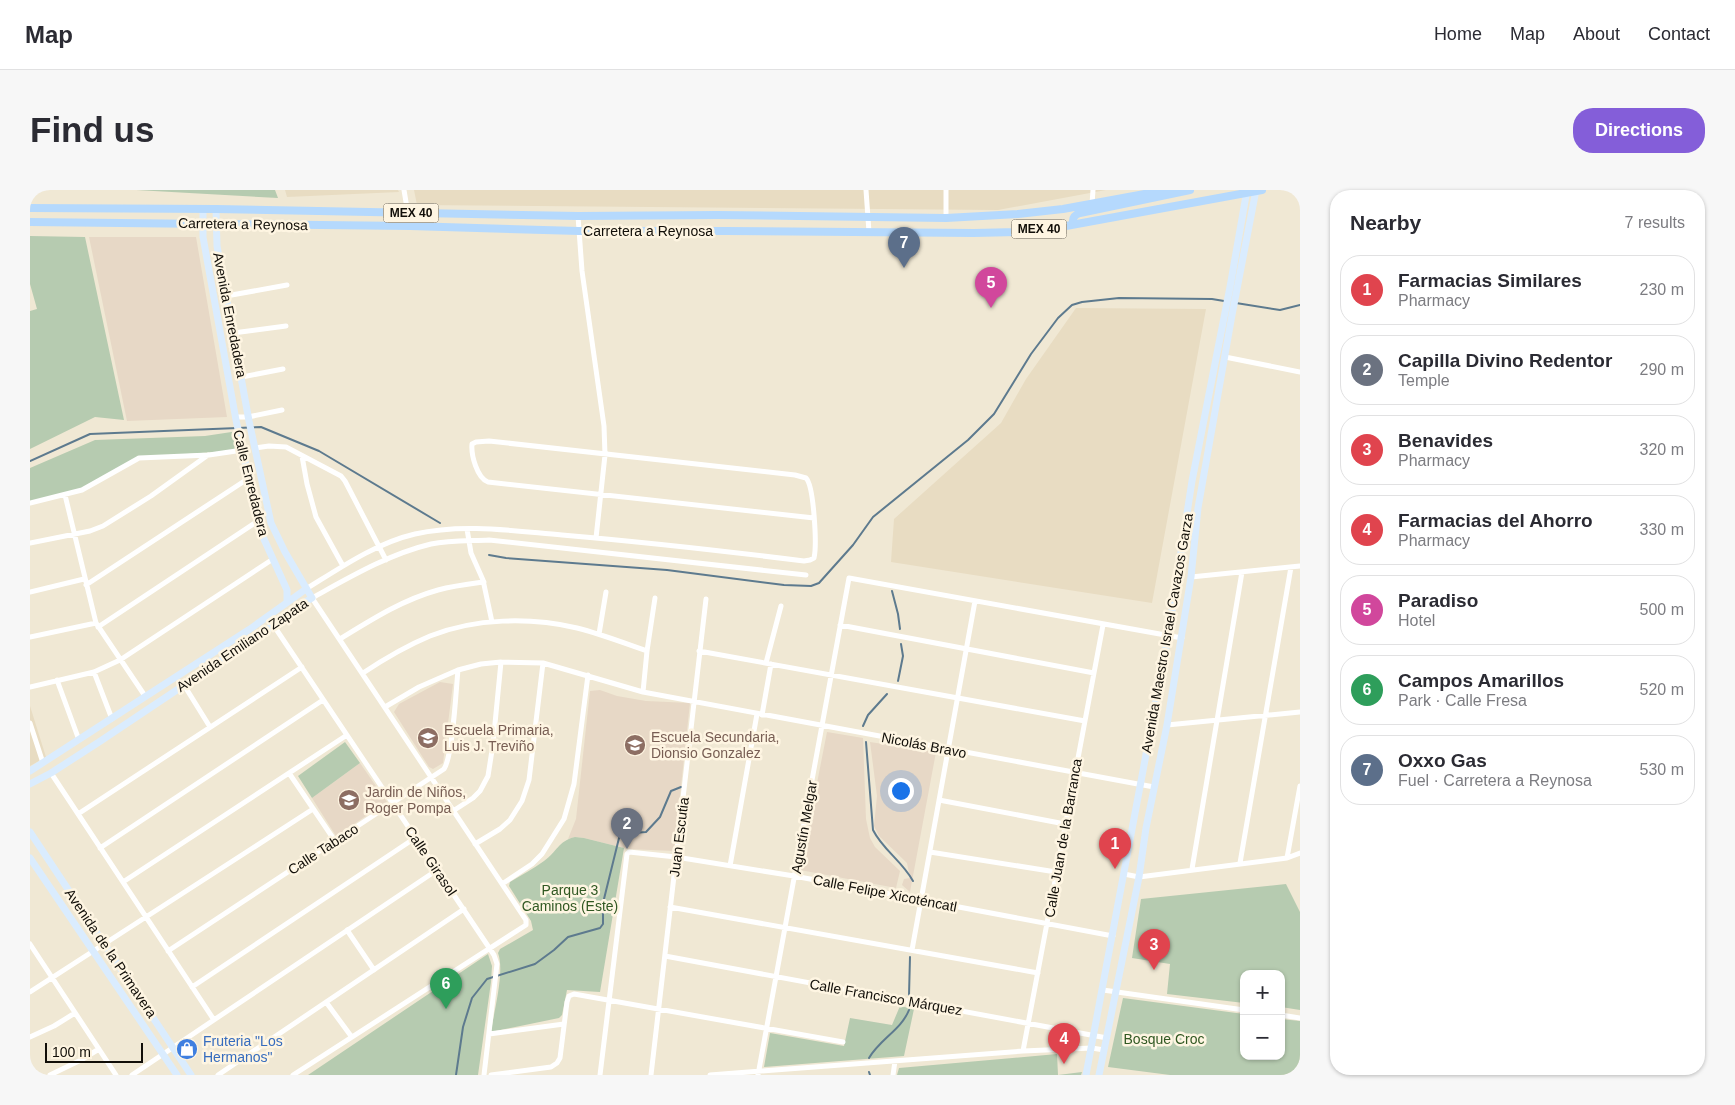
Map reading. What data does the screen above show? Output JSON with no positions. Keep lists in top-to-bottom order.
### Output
{
  "streets": {
    "main road": ["MEX 40", "Carretera a Reynosa"],
    "street": [
      "Avenida Enredadera",
      "Calle Enredadera",
      "Avenida Maestro Israel Cavazos Garza",
      "Avenida Emiliano Zapata",
      "Nicolás Bravo",
      "Agustín Melgar",
      "Juan Escutia",
      "Calle Juan de la Barranca",
      "Calle Tabaco",
      "Calle Girasol",
      "Calle Felipe Xicoténcatl",
      "Avenida de la Primavera",
      "Calle Francisco Márquez"
    ]
  },
  "crossings": [
    ["Carretera a Reynosa", "Avenida Enredadera"],
    ["Carretera a Reynosa", "Avenida Maestro Israel Cavazos Garza"],
    ["Avenida Enredadera", "Calle Enredadera"],
    ["Calle Enredadera", "Avenida Emiliano Zapata"],
    ["Avenida Maestro Israel Cavazos Garza", "Nicolás Bravo"],
    ["Avenida Maestro Israel Cavazos Garza", "Calle Felipe Xicoténcatl"],
    ["Avenida Maestro Israel Cavazos Garza", "Calle Francisco Márquez"],
    ["Avenida Emiliano Zapata", "Calle Girasol"],
    ["Nicolás Bravo", "Agustín Melgar"],
    ["Nicolás Bravo", "Juan Escutia"],
    ["Nicolás Bravo", "Calle Juan de la Barranca"],
    ["Nicolás Bravo", "Calle Tabaco"],
    ["Agustín Melgar", "Calle Felipe Xicoténcatl"],
    ["Agustín Melgar", "Calle Francisco Márquez"],
    ["Juan Escutia", "Calle Felipe Xicoténcatl"],
    ["Juan Escutia", "Calle Francisco Márquez"],
    ["Calle Juan de la Barranca", "Calle Felipe Xicoténcatl"],
    ["Calle Juan de la Barranca", "Calle Francisco Márquez"],
    ["Calle Tabaco", "Calle Girasol"]
  ],
  "parks": ["Parque 3 Caminos (Este)", "Bosque Croc"],
  "places": {
    "school or university": ["Escuela Primaria, Luis J. Treviño", "Escuela Secundaria, Dionsio Gonzalez", "Jardin de Niños, Roger Pompa"],
    "shop": ["Fruteria \"Los Hermanos\""]
  },
  "scale_bar": "100 m",
  "page": {
    "header": "Map",
    "nav": [
      "Home",
      "Map",
      "About",
      "Contact"
    ],
    "buttons": "Directions",
    "title": "Find us",
    "heading": ["Nearby", "7 results"],
    "pins": [
      "7",
      "5",
      "2",
      "1",
      "3",
      "6",
      "4"
    ],
    "list": [
      {
        "mark": "1",
        "name": "Farmacias Similares",
        "note": "Pharmacy",
        "value": "230 m"
      },
      {
        "mark": "2",
        "name": "Capilla Divino Redentor",
        "note": "Temple",
        "value": "290 m"
      },
      {
        "mark": "3",
        "name": "Benavides",
        "note": "Pharmacy",
        "value": "320 m"
      },
      {
        "mark": "4",
        "name": "Farmacias del Ahorro",
        "note": "Pharmacy",
        "value": "330 m"
      },
      {
        "mark": "5",
        "name": "Paradiso",
        "note": "Hotel",
        "value": "500 m"
      },
      {
        "mark": "6",
        "name": "Campos Amarillos",
        "note": "Park · Calle Fresa",
        "value": "520 m"
      },
      {
        "mark": "7",
        "name": "Oxxo Gas",
        "note": "Fuel · Carretera a Reynosa",
        "value": "530 m"
      }
    ],
    "map_buttons": ["+", "−"],
    "scale": "100 m"
  }
}
